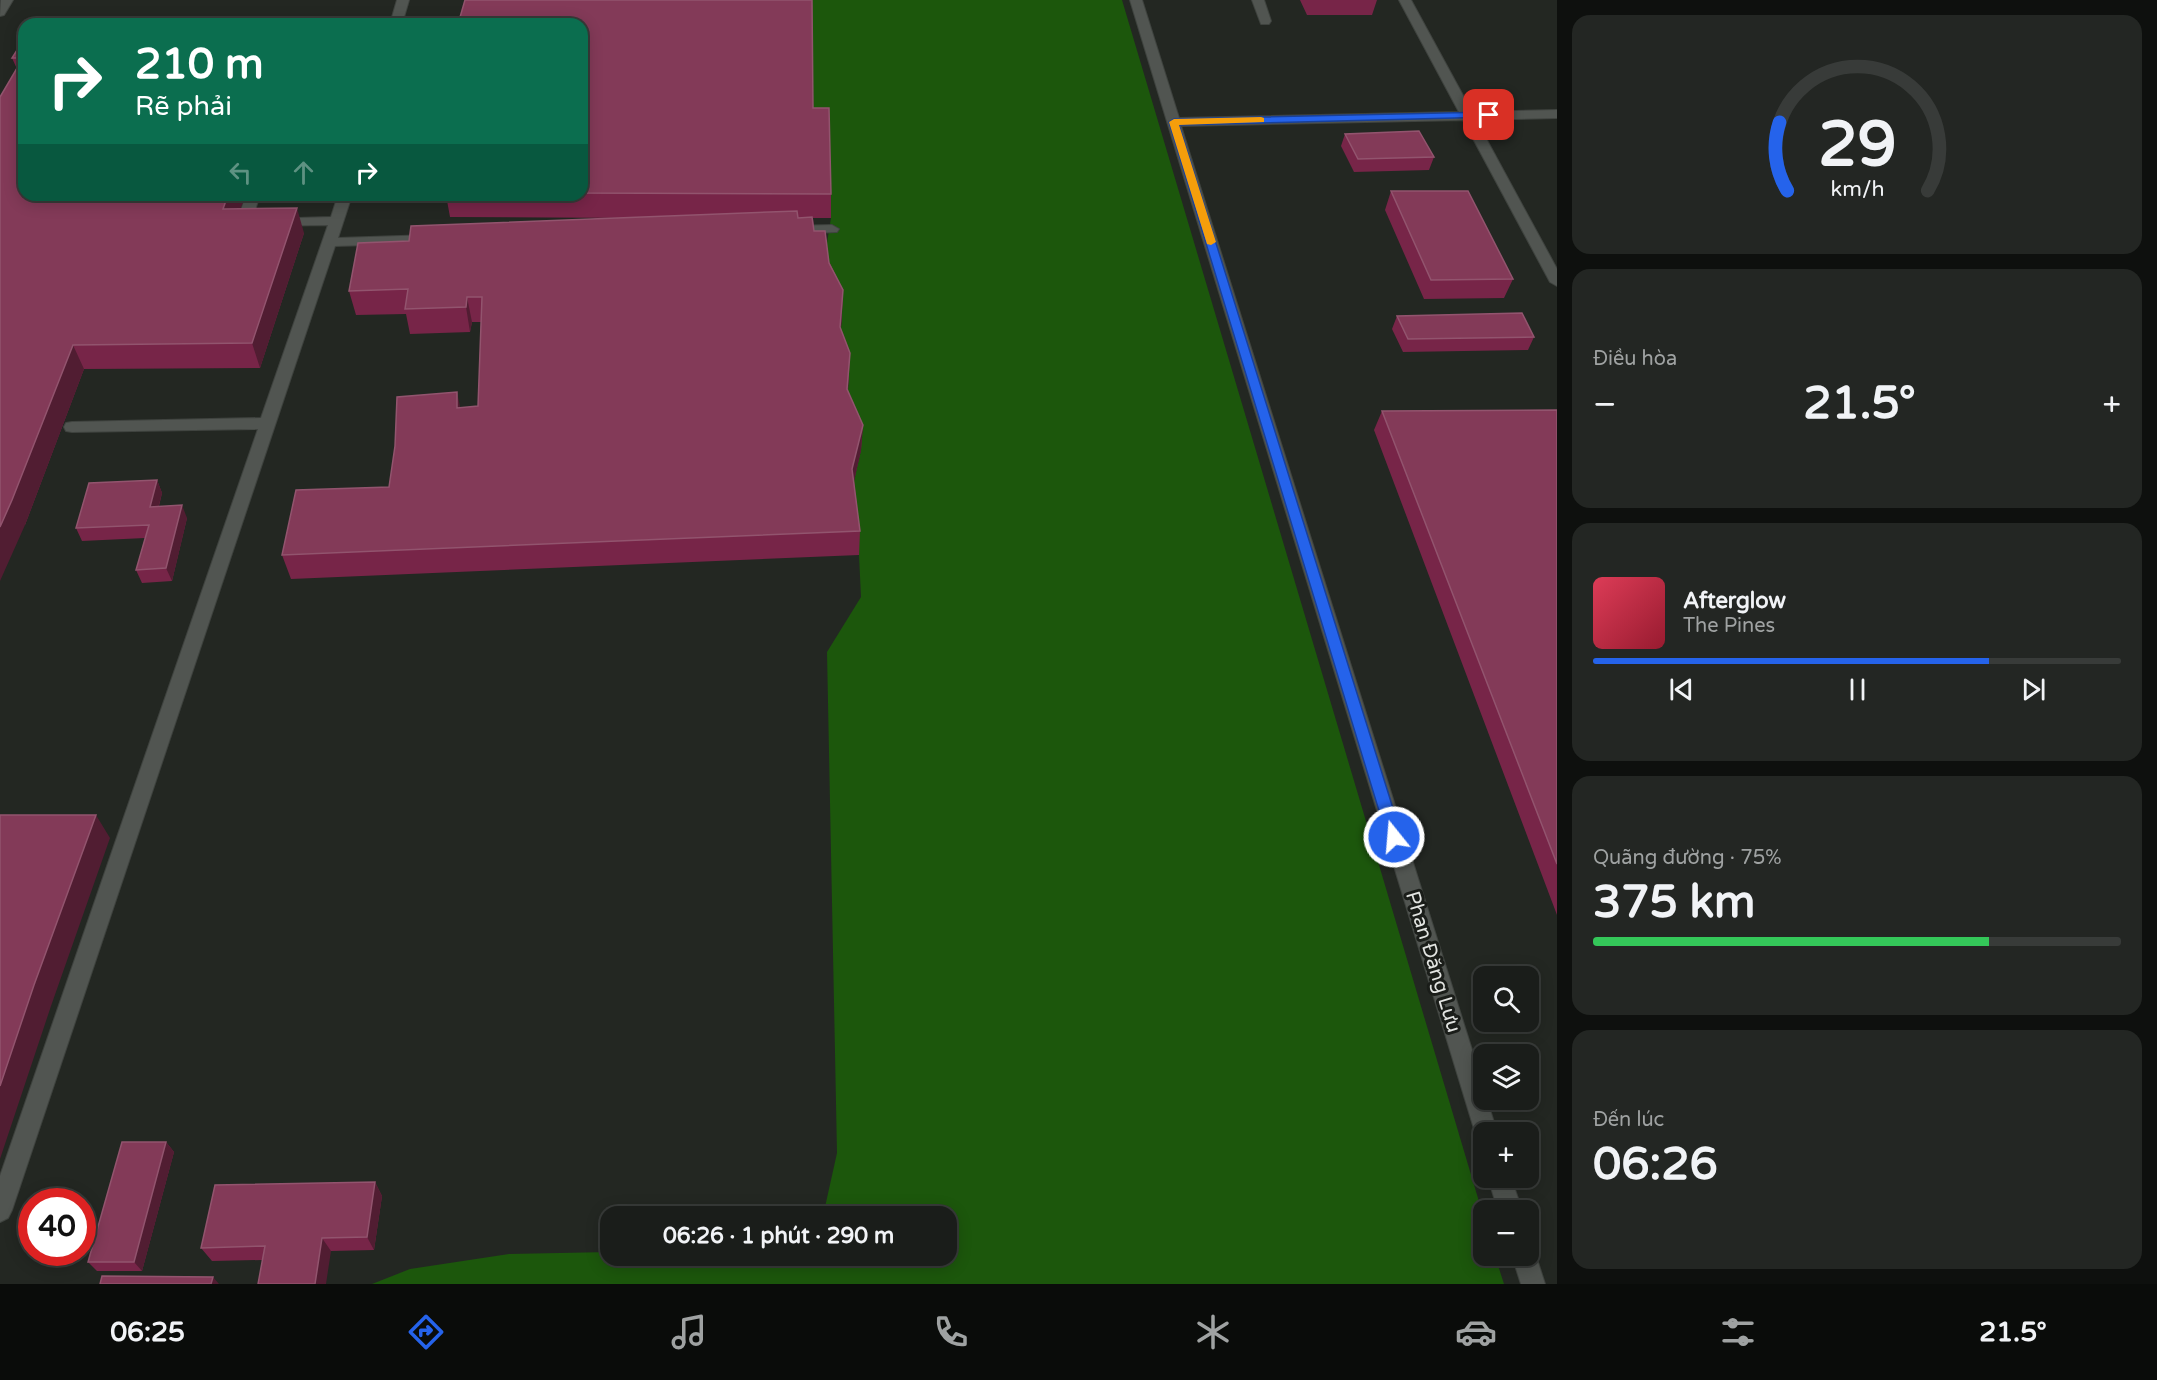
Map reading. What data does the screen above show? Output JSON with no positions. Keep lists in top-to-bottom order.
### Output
{
  "streets": {
    "street": ["Phan Đăng Lưu"]
  },
  "page": {
    "turn": ["210 m", "Rẽ phải"],
    "tile": [
      "Điều hòa",
      ["Quãng đường · 75%", "375 km"],
      ["Đến lúc", "06:26"]
    ],
    "heat": ["−", "21.5°", "+"],
    "song": ["Afterglow", "The Pines"],
    "map_buttons": ["+", "−"],
    "limit": "40",
    "trip": "06:26 · 1 phút · 290 m",
    "tabs": ["06:25", "21.5°"],
    "gauge": ["29", "km/h"]
  }
}
